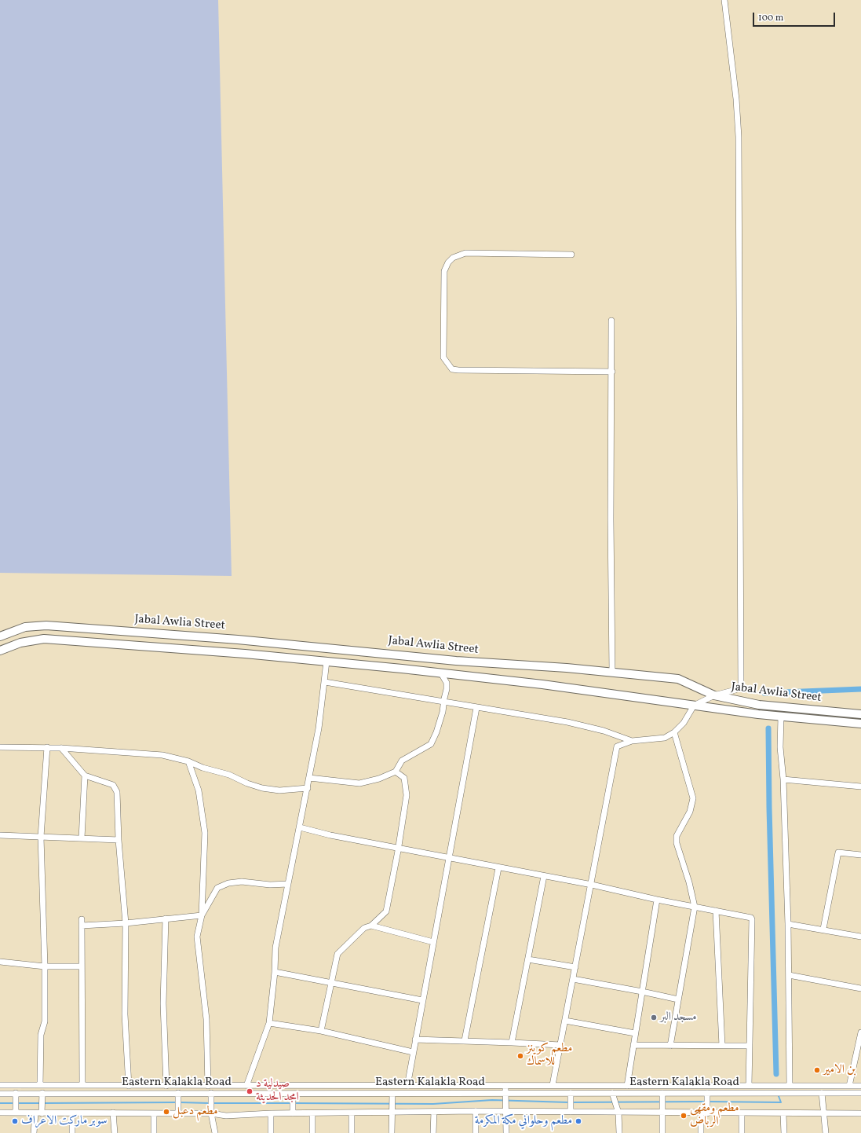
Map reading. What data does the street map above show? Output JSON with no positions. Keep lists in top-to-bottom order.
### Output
{
  "streets": {
    "highway": ["Jabal Awlia Street"],
    "street": ["Eastern Kalakla Road"]
  },
  "places": [
    "مسجد البر",
    "مطعم كوينز للاسماك",
    "بن الامير",
    "صيدلية د امجد الحديثة",
    "مطعم دعبل",
    "مطعم ومقهى الرباض",
    "سوبر ماركت الاعراف",
    "مطعم وحلواني مكة المكرمة"
  ],
  "scale_bar": "100 m"
}
